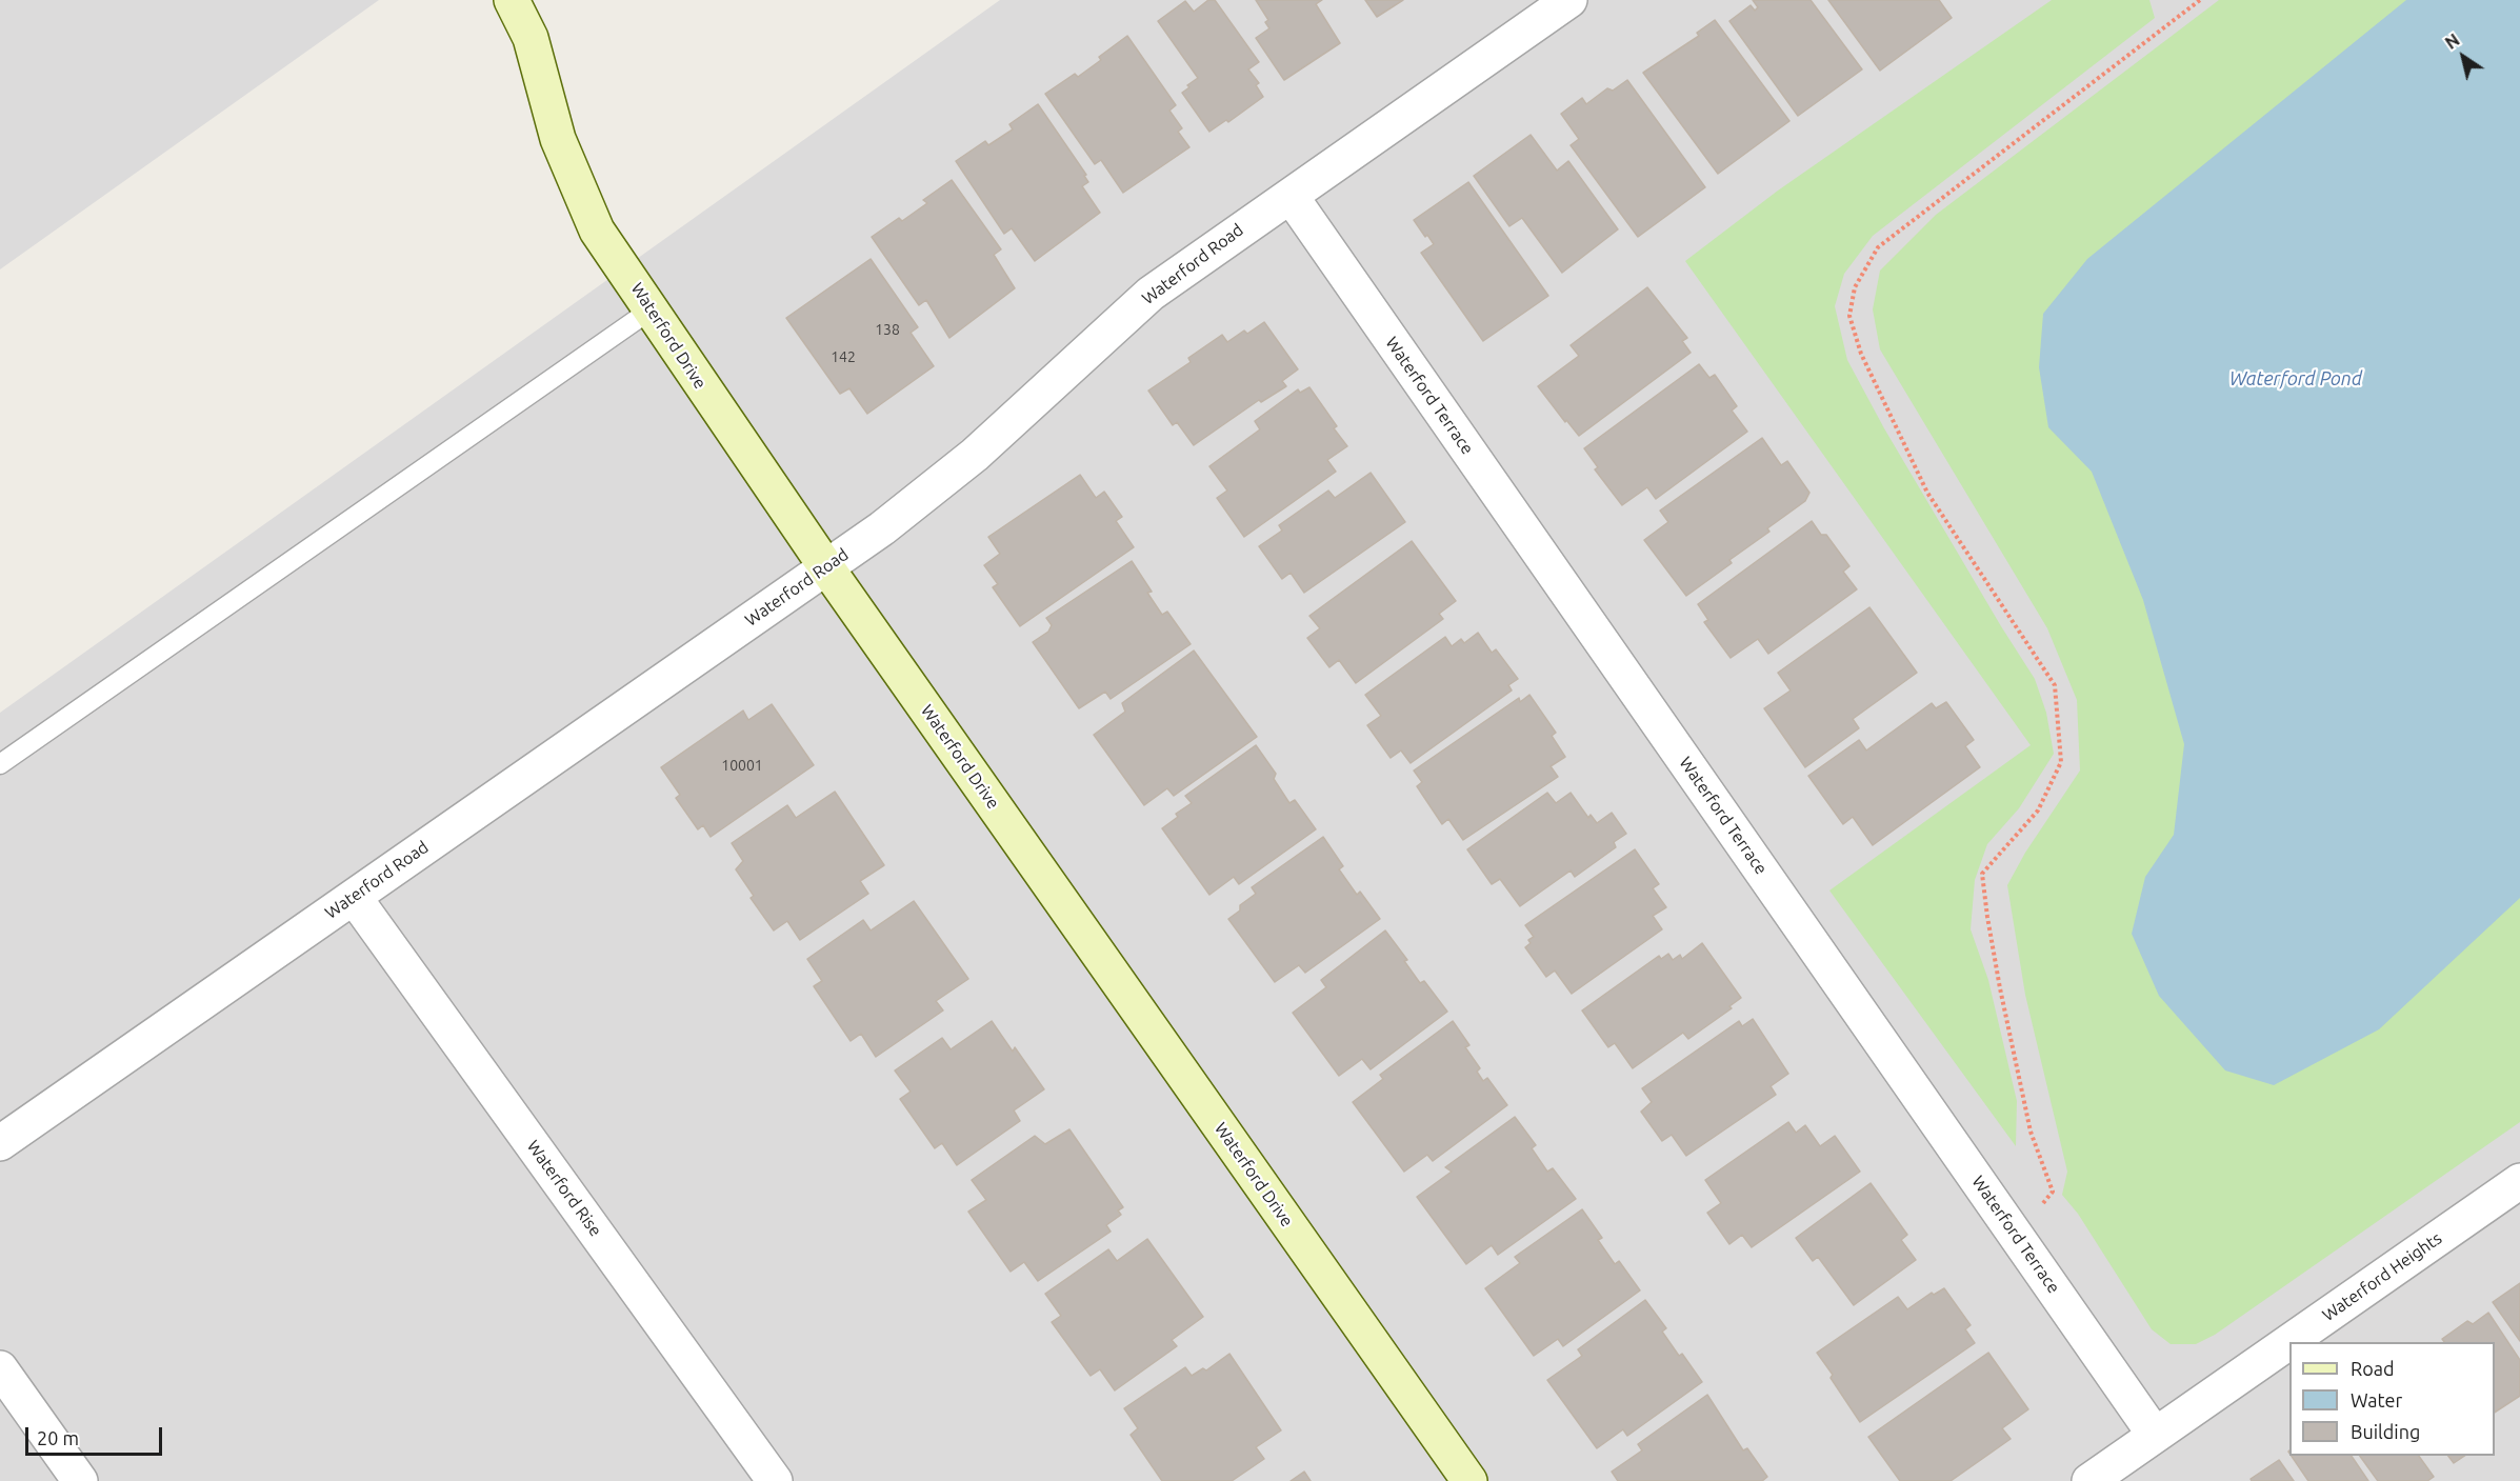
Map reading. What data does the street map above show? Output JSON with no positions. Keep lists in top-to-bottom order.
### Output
{
  "streets": {
    "street": [
      "Waterford Road",
      "Waterford Drive",
      "Waterford Terrace",
      "Waterford Rise",
      "Waterford Heights"
    ]
  },
  "crossings": [
    ["Waterford Road", "Waterford Drive"],
    ["Waterford Road", "Waterford Terrace"],
    ["Waterford Road", "Waterford Rise"],
    ["Waterford Terrace", "Waterford Heights"]
  ],
  "water": ["Waterford Pond"],
  "house_numbers": ["138", "142", "10001"],
  "legend": ["Road", "Water", "Building"],
  "scale_bar": "20 m",
  "north": "top left"
}
